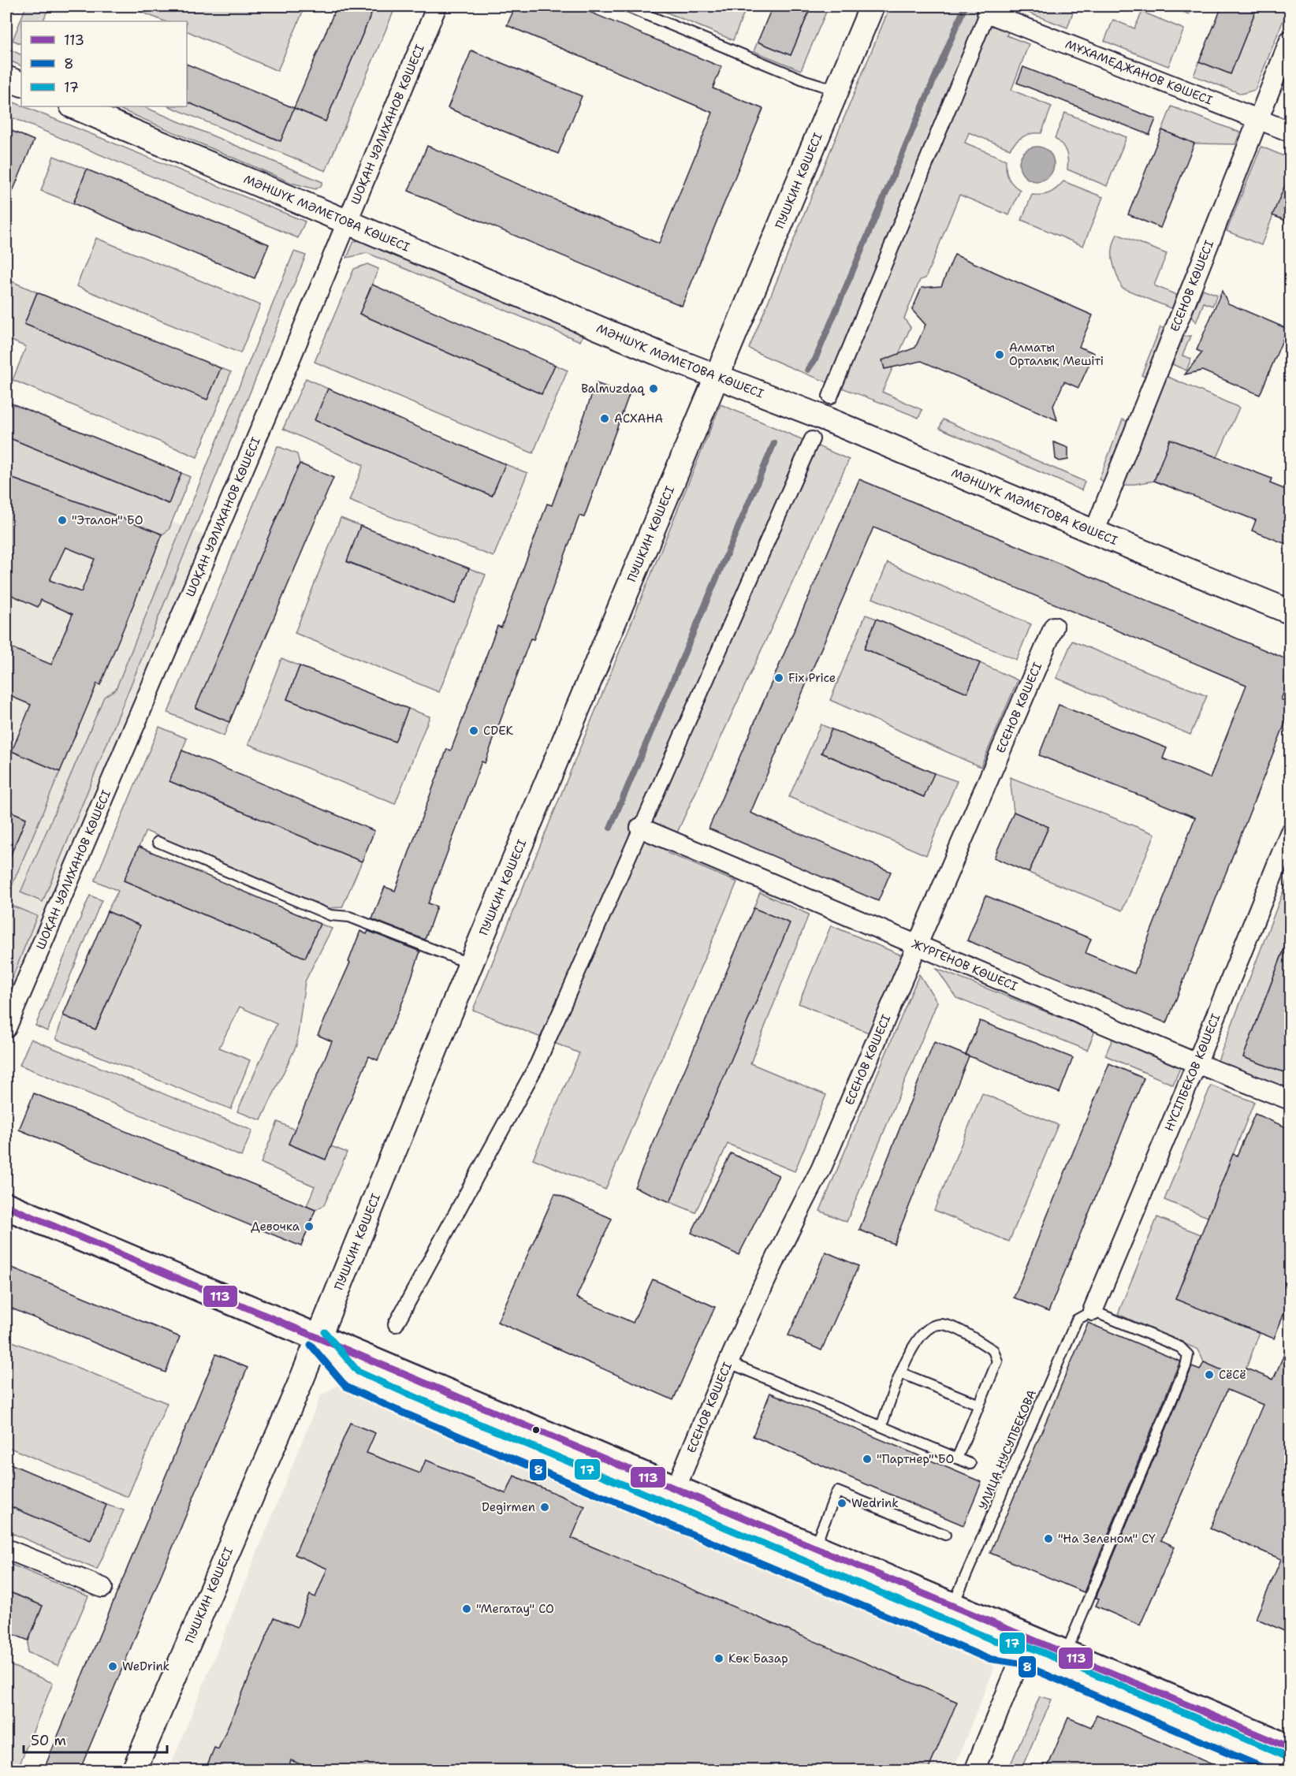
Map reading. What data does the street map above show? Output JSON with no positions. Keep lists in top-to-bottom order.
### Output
{
  "streets": {
    "street": [
      "МҰХАМЕДЖАНОВ КӨШЕСІ",
      "ШОҚАН УӘЛИХАНОВ КӨШЕСІ",
      "ПУШКИН КӨШЕСІ",
      "МӘНШҮК МӘМЕТОВА КӨШЕСІ",
      "ЕСЕНОВ КӨШЕСІ",
      "ЖҮРГЕНОВ КӨШЕСІ",
      "НҮСІПБЕКОВ КӨШЕСІ"
    ],
    "lane": ["УЛИЦА НУСУПБЕКОВА"]
  },
  "crossings": [
    ["МҰХАМЕДЖАНОВ КӨШЕСІ", "ЕСЕНОВ КӨШЕСІ"],
    ["ШОҚАН УӘЛИХАНОВ КӨШЕСІ", "МӘНШҮК МӘМЕТОВА КӨШЕСІ"],
    ["ПУШКИН КӨШЕСІ", "МӘНШҮК МӘМЕТОВА КӨШЕСІ"],
    ["МӘНШҮК МӘМЕТОВА КӨШЕСІ", "ЕСЕНОВ КӨШЕСІ"],
    ["ЕСЕНОВ КӨШЕСІ", "ЖҮРГЕНОВ КӨШЕСІ"],
    ["ЖҮРГЕНОВ КӨШЕСІ", "НҮСІПБЕКОВ КӨШЕСІ"],
    ["НҮСІПБЕКОВ КӨШЕСІ", "УЛИЦА НУСУПБЕКОВА"]
  ],
  "places": [
    "Алматы Орталық Мешіті",
    "Balmuzdaq",
    "ACXAHA",
    "\"Эталон\" БО",
    "Fix Price",
    "CDEK",
    "Девочка",
    "СёСё",
    "\"Партнер\" БО",
    "Wedrink",
    "Degirmen",
    "\"На Зеленом\" СҮ",
    "\"Мегатау\" СО",
    "Көк Базар",
    "WeDrink"
  ],
  "lines": ["transit line 113", "transit line 17", "transit line 8"],
  "legend": ["113", "8", "17"],
  "scale_bar": "50 m"
}
